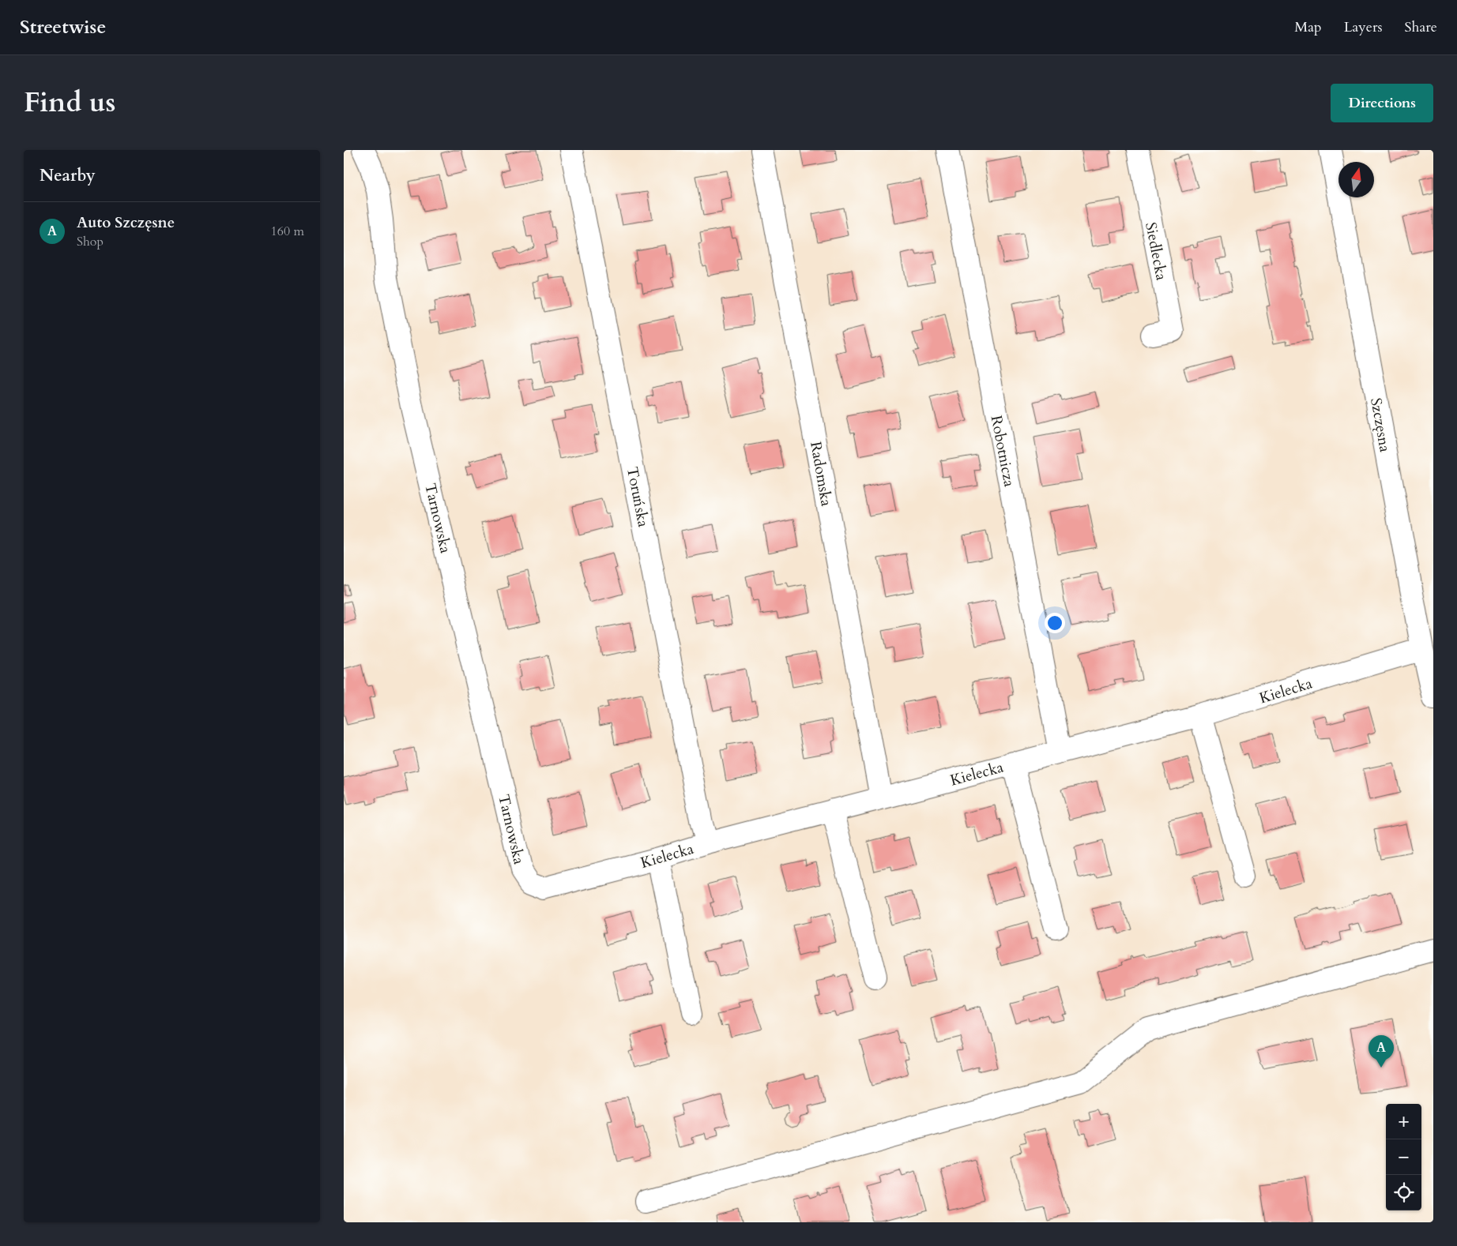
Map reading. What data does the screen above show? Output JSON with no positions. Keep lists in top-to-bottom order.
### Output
{
  "streets": {
    "street": [
      "Siedlecka",
      "Szczęsna",
      "Robotnicza",
      "Radomska",
      "Toruńska",
      "Tarnowska",
      "Kielecka"
    ]
  },
  "crossings": [
    ["Szczęsna", "Kielecka"],
    ["Robotnicza", "Kielecka"],
    ["Radomska", "Kielecka"],
    ["Toruńska", "Kielecka"],
    ["Tarnowska", "Kielecka"]
  ],
  "north": "top",
  "page": {
    "header": "Streetwise",
    "nav": ["Map", "Layers", "Share"],
    "title": "Find us",
    "buttons": "Directions",
    "heading": "Nearby",
    "list": [
      {
        "mark": "A",
        "name": "Auto Szczęsne",
        "note": "Shop",
        "value": "160 m"
      }
    ],
    "pins": "A",
    "map_buttons": ["+", "−"]
  }
}
